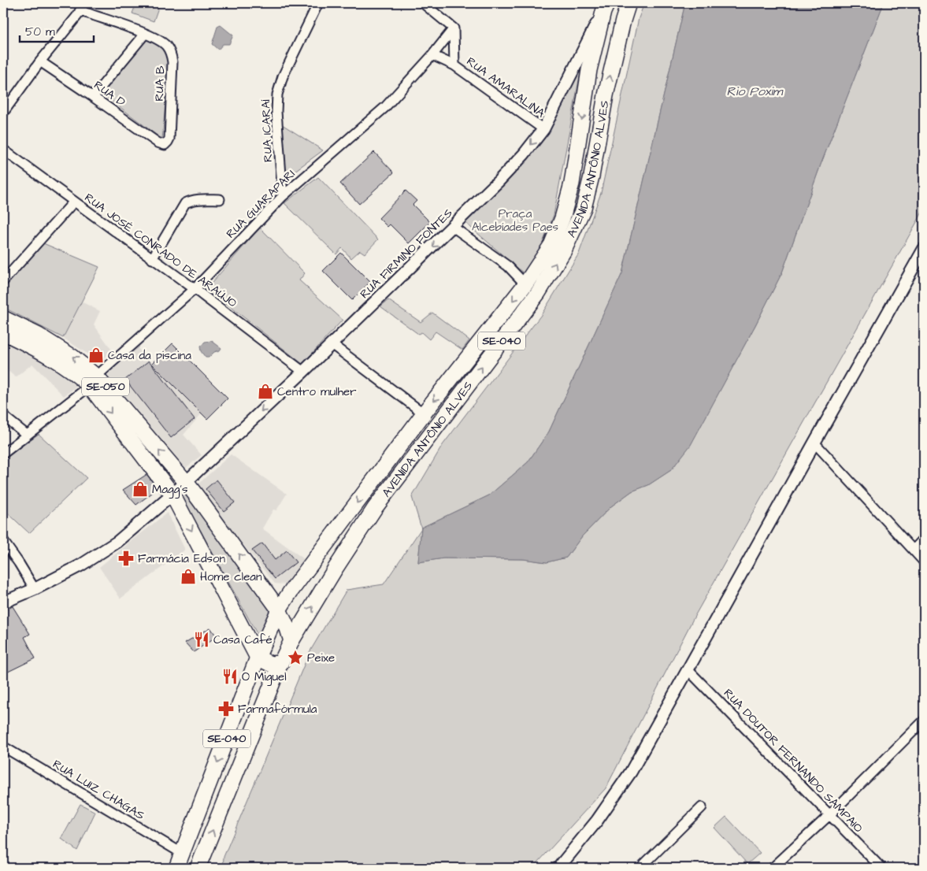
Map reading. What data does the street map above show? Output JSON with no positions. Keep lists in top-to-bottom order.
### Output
{
  "streets": {
    "main road": ["AVENIDA ANTÔNIO ALVES", "SE-040", "SE-050"],
    "street": [
      "RUA B",
      "RUA AMARALINA",
      "RUA D",
      "RUA ICARAÍ",
      "RUA GUARAPARI",
      "RUA JOSÉ CONRADO DE ARAÚJO",
      "RUA FIRMINO FONTES",
      "RUA DOUTOR FERNANDO SAMPAIO",
      "RUA LUIZ CHAGAS"
    ]
  },
  "crossings": [
    ["RUA B", "RUA D"],
    ["RUA AMARALINA", "RUA GUARAPARI"],
    ["RUA AMARALINA", "RUA FIRMINO FONTES"],
    ["RUA ICARAÍ", "RUA GUARAPARI"],
    ["AVENIDA ANTÔNIO ALVES", "RUA FIRMINO FONTES"],
    ["AVENIDA ANTÔNIO ALVES", "RUA LUIZ CHAGAS"],
    ["RUA GUARAPARI", "RUA JOSÉ CONRADO DE ARAÚJO"],
    ["RUA GUARAPARI", "SE-050"],
    ["RUA JOSÉ CONRADO DE ARAÚJO", "RUA FIRMINO FONTES"],
    ["RUA FIRMINO FONTES", "SE-050"]
  ],
  "one_way": ["RUA FIRMINO FONTES"],
  "water": ["Rio Poxim"],
  "parks": ["Praça Alcebíades Paes"],
  "places": {
    "shop": [
      "Casa da piscina",
      "Centro mulher",
      "Magg's",
      "Home clean"
    ],
    "pharmacy": ["Farmácia Edson", "Farmafórmula"],
    "restaurant": ["Casa Café", "O Miguel"],
    "place": ["Peixe"]
  },
  "scale_bar": "50 m"
}
